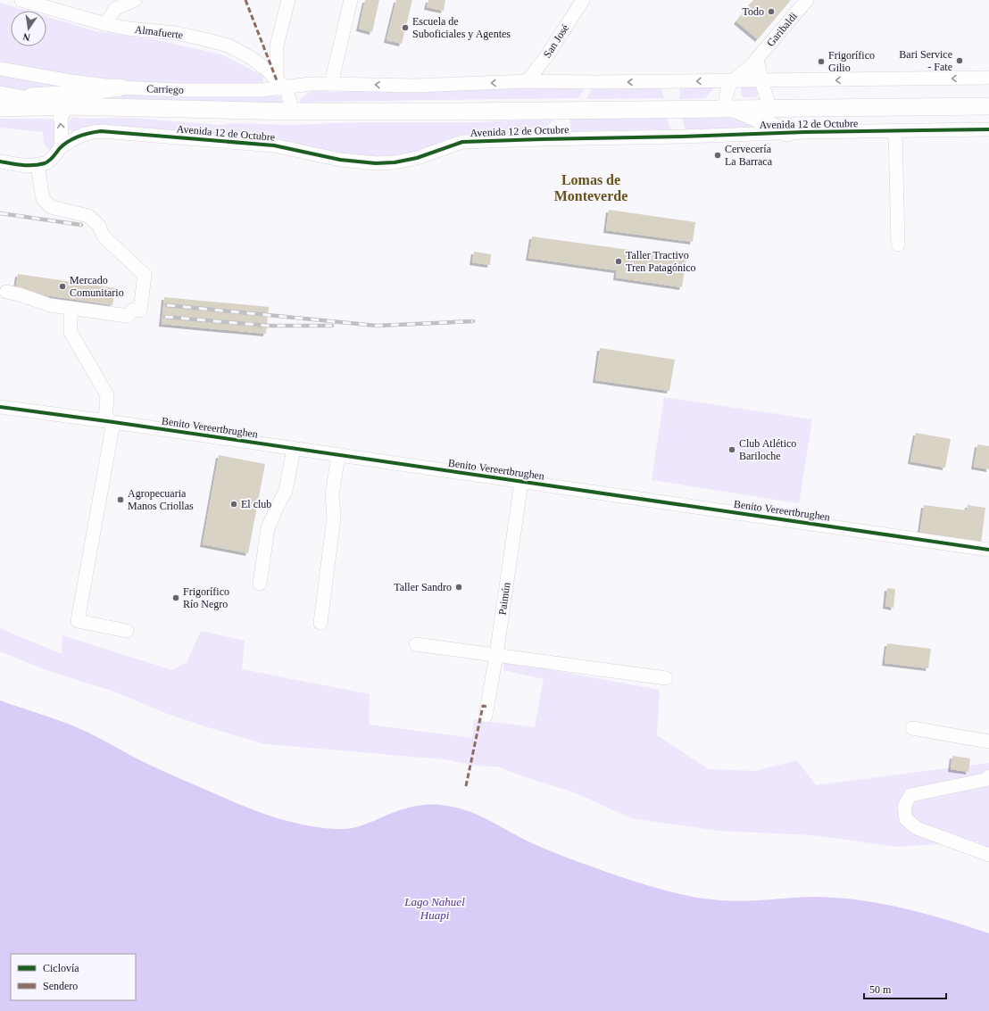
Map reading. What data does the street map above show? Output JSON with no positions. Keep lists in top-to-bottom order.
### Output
{
  "streets": {
    "main road": ["Avenida 12 de Octubre"],
    "street": [
      "Garibaldi",
      "Almafuerte",
      "San José",
      "Carriego",
      "Benito Vereertbrughen",
      "Paimún"
    ]
  },
  "crossings": [
    ["Garibaldi", "Avenida 12 de Octubre"],
    ["Almafuerte", "Carriego"],
    ["Benito Vereertbrughen", "Paimún"]
  ],
  "districts": ["Lomas de Monteverde"],
  "water": ["Lago Nahuel Huapi"],
  "places": [
    "Todo",
    "Escuela de Suboficiales y Agentes",
    "Bari Service - Fate",
    "Frigorífico Gilio",
    "Cervecería La Barraca",
    "Taller Tractivo Tren Patagónico",
    "Mercado Comunitario",
    "Club Atlético Bariloche",
    "Agropecuaria Manos Criollas",
    "El club",
    "Taller Sandro",
    "Frigorífico Río Negro"
  ],
  "legend": ["Ciclovía", "Sendero"],
  "scale_bar": "50 m",
  "north": "bottom"
}
